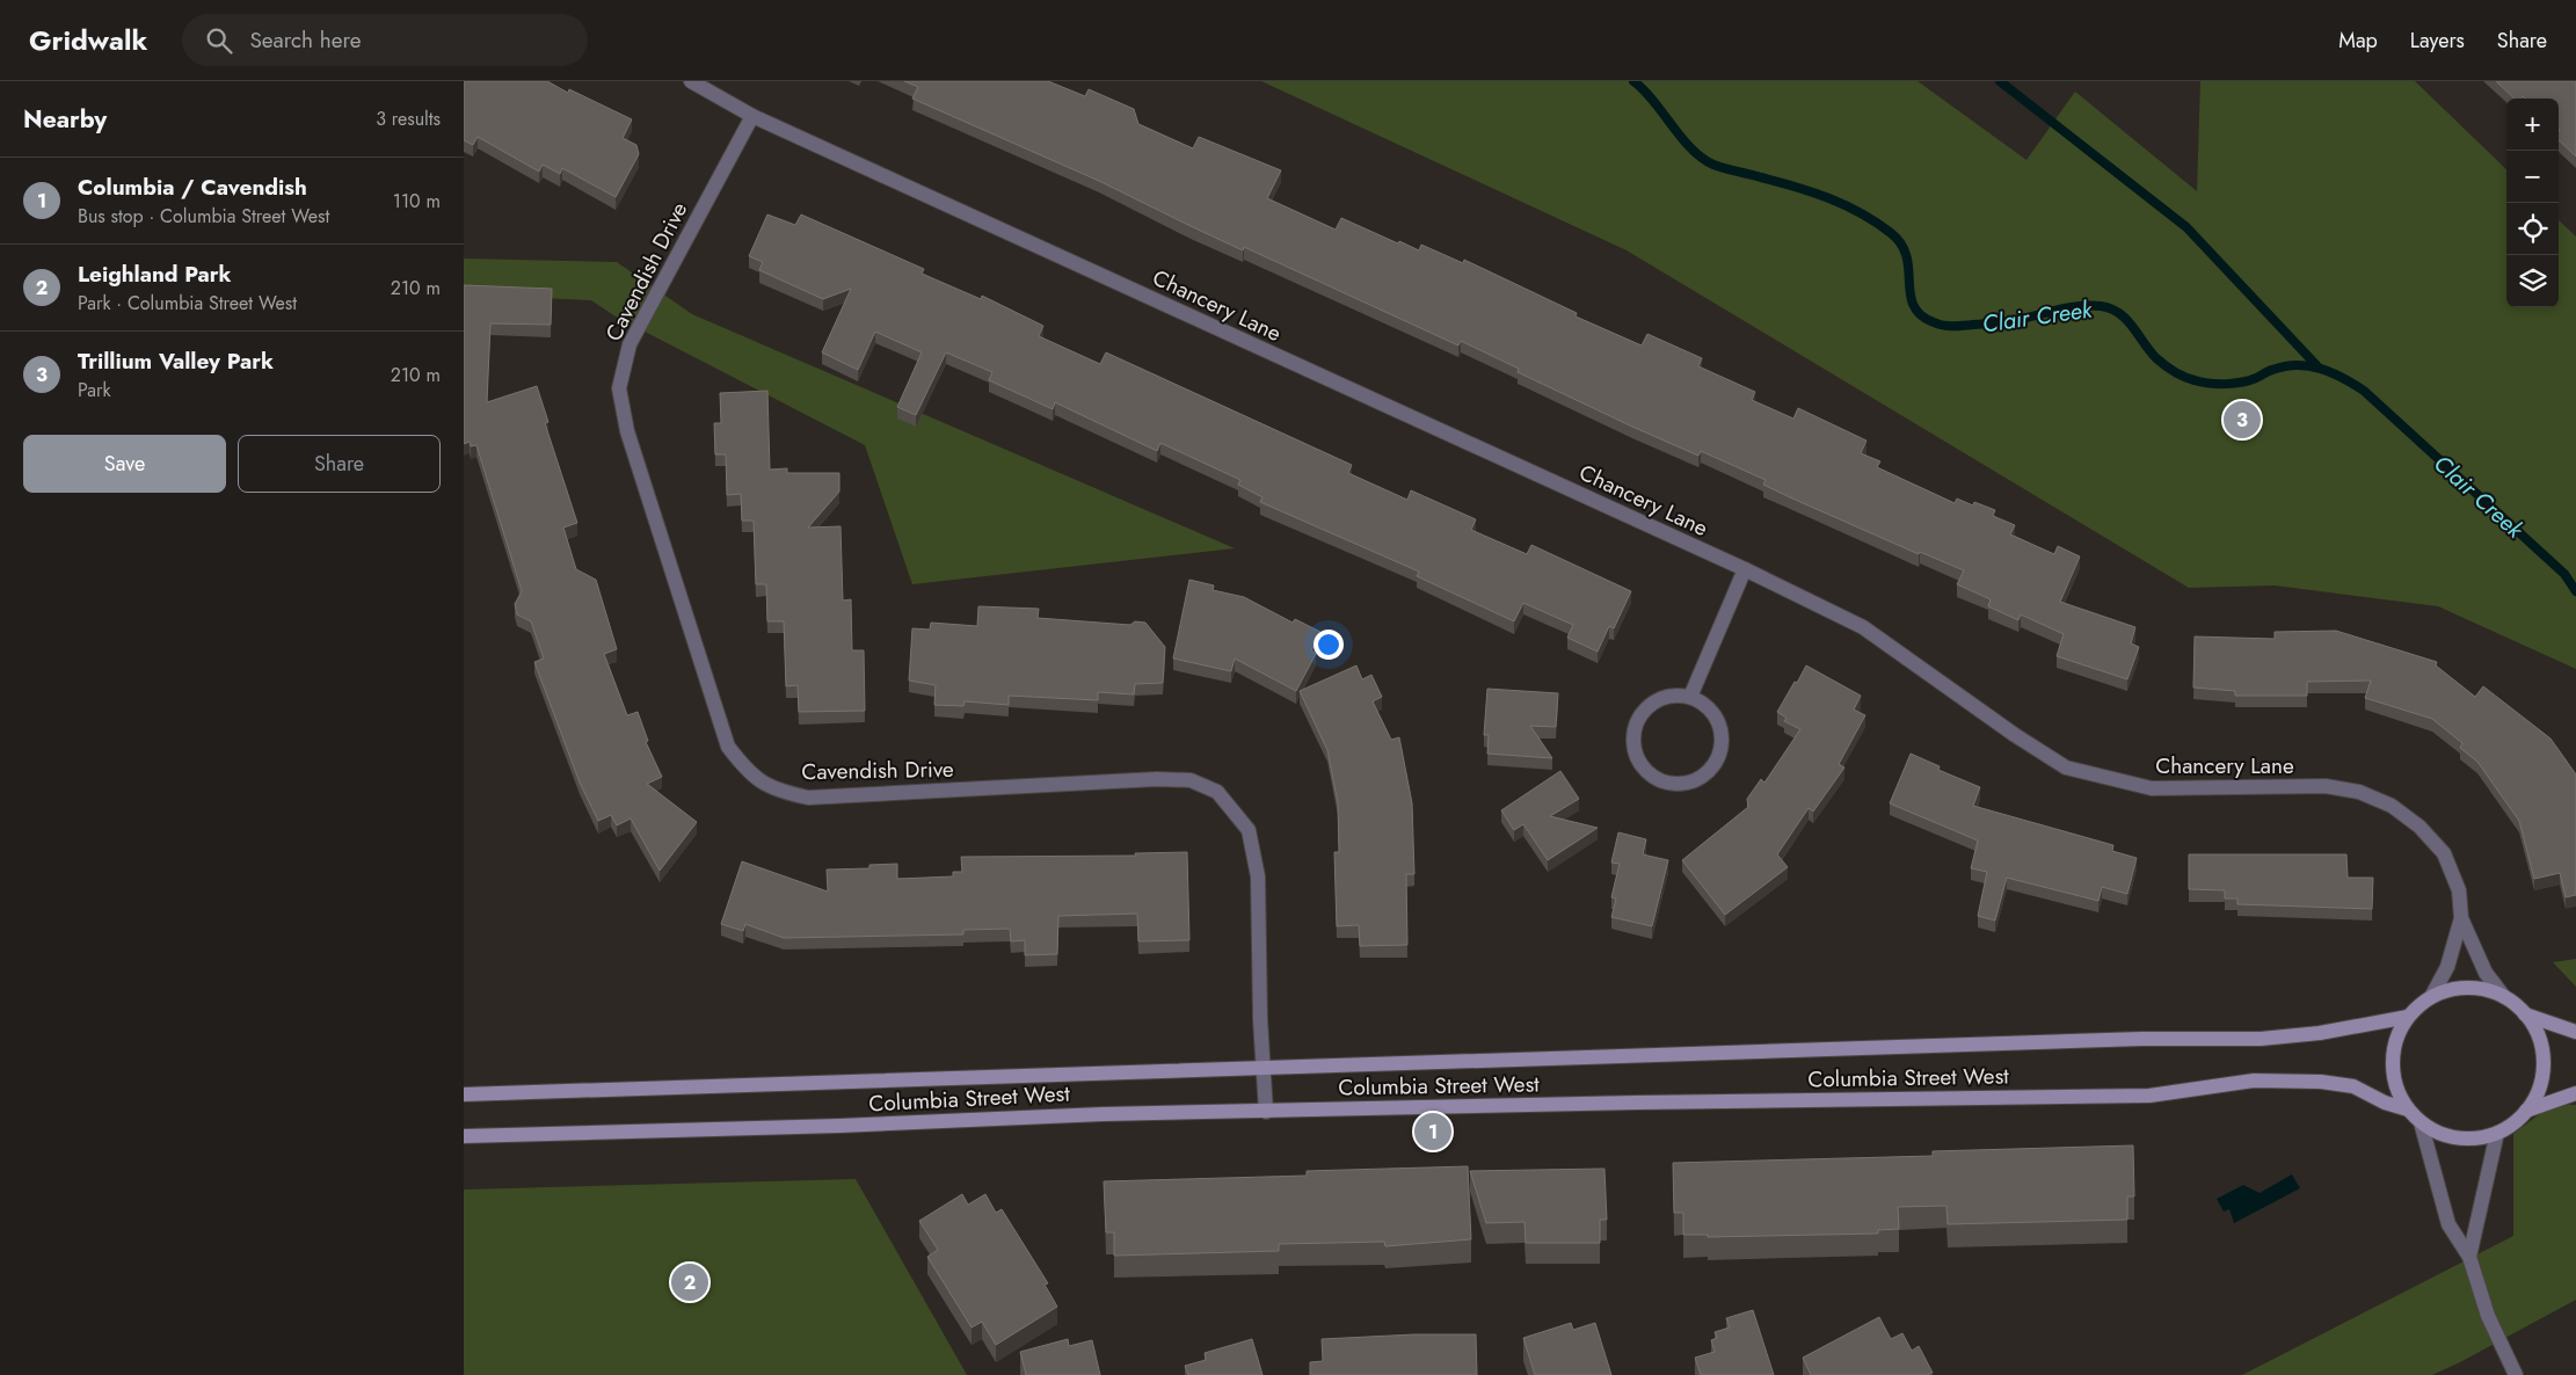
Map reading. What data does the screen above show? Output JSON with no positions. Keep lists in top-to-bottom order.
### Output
{
  "streets": {
    "main road": ["Columbia Street West"],
    "street": ["Cavendish Drive", "Chancery Lane"]
  },
  "crossings": [
    ["Cavendish Drive", "Chancery Lane"],
    ["Cavendish Drive", "Columbia Street West"],
    ["Chancery Lane", "Columbia Street West"]
  ],
  "water": ["Clair Creek"],
  "page": {
    "header": "Gridwalk",
    "search": "Search here",
    "nav": ["Map", "Layers", "Share"],
    "heading": ["Nearby", "3 results"],
    "map_buttons": ["+", "−"],
    "list": [
      {
        "mark": "1",
        "name": "Columbia / Cavendish",
        "note": "Bus stop · Columbia Street West",
        "value": "110 m"
      },
      {
        "mark": "2",
        "name": "Leighland Park",
        "note": "Park · Columbia Street West",
        "value": "210 m"
      },
      {
        "mark": "3",
        "name": "Trillium Valley Park",
        "note": "Park",
        "value": "210 m"
      }
    ],
    "pins": ["3", "1", "2"],
    "buttons": ["Save", "Share"]
  }
}
